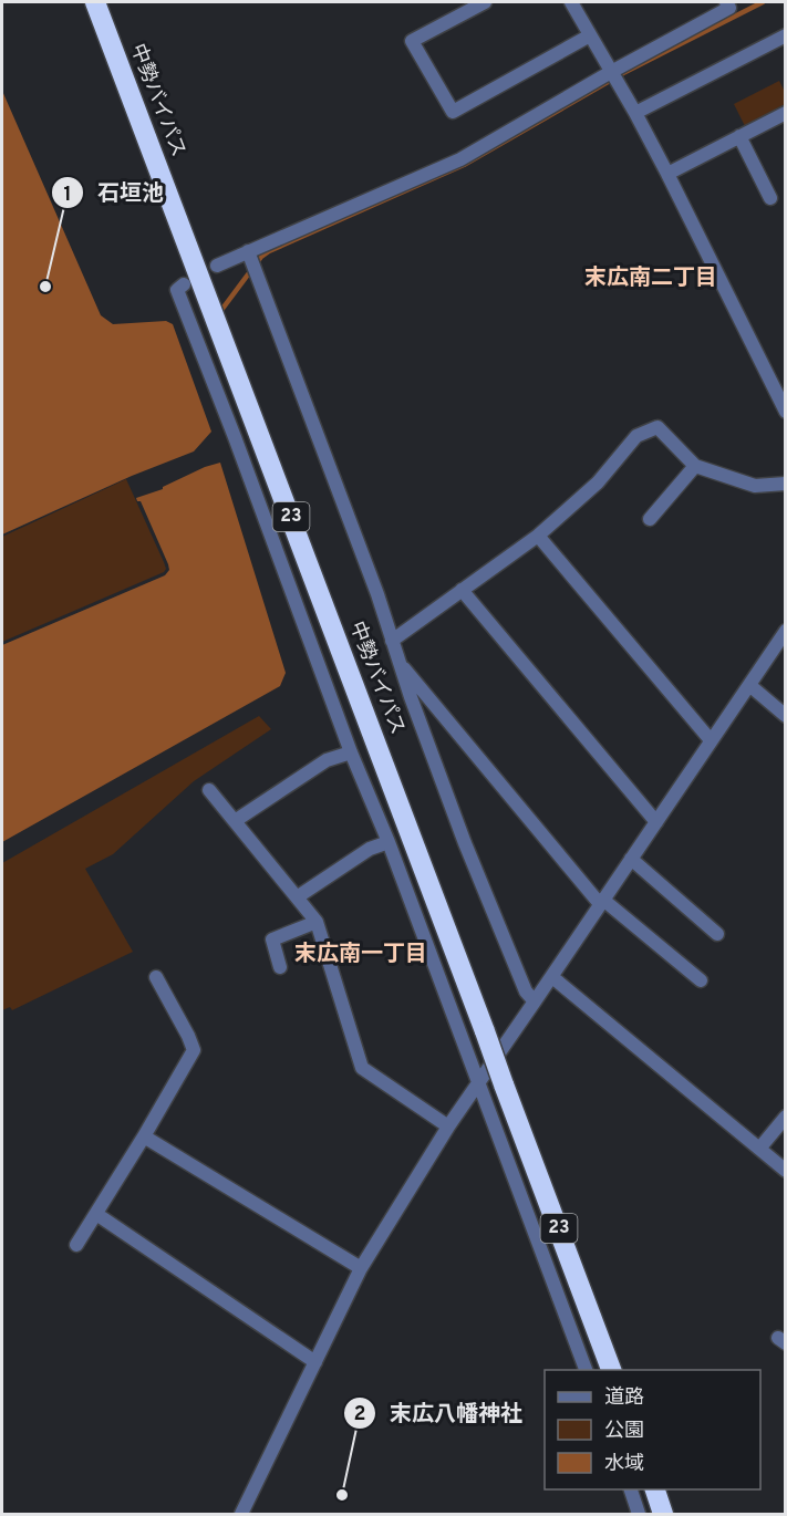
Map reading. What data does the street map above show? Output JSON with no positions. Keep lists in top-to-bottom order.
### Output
{
  "streets": {
    "highway": ["中勢バイパス", "23"]
  },
  "districts": ["末広南二丁目", "末広南一丁目"],
  "places": ["石垣池", "末広八幡神社"],
  "legend": ["道路", "公園", "水域"]
}
